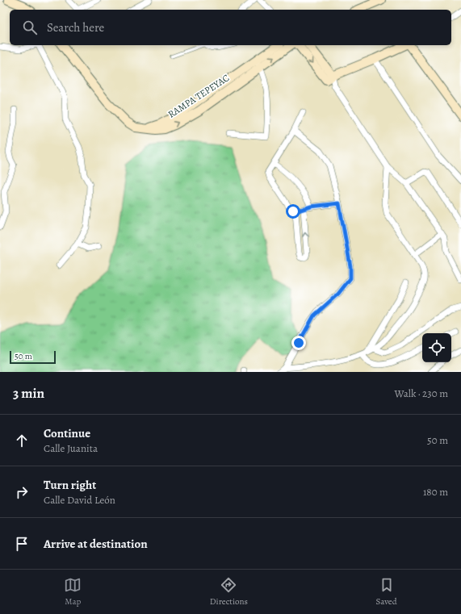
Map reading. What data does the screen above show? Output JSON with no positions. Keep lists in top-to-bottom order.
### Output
{
  "streets": {
    "main road": ["RAMPA TEPEYAC"]
  },
  "scale_bar": "50 m",
  "page": {
    "search": "Search here",
    "scale": "50 m",
    "heading": ["3 min", "Walk · 230 m"],
    "list": [
      ["Continue", "Calle Juanita", "50 m"],
      ["Turn right", "Calle David León", "180 m"],
      "Arrive at destination"
    ],
    "nav": ["Map", "Directions", "Saved"]
  }
}
